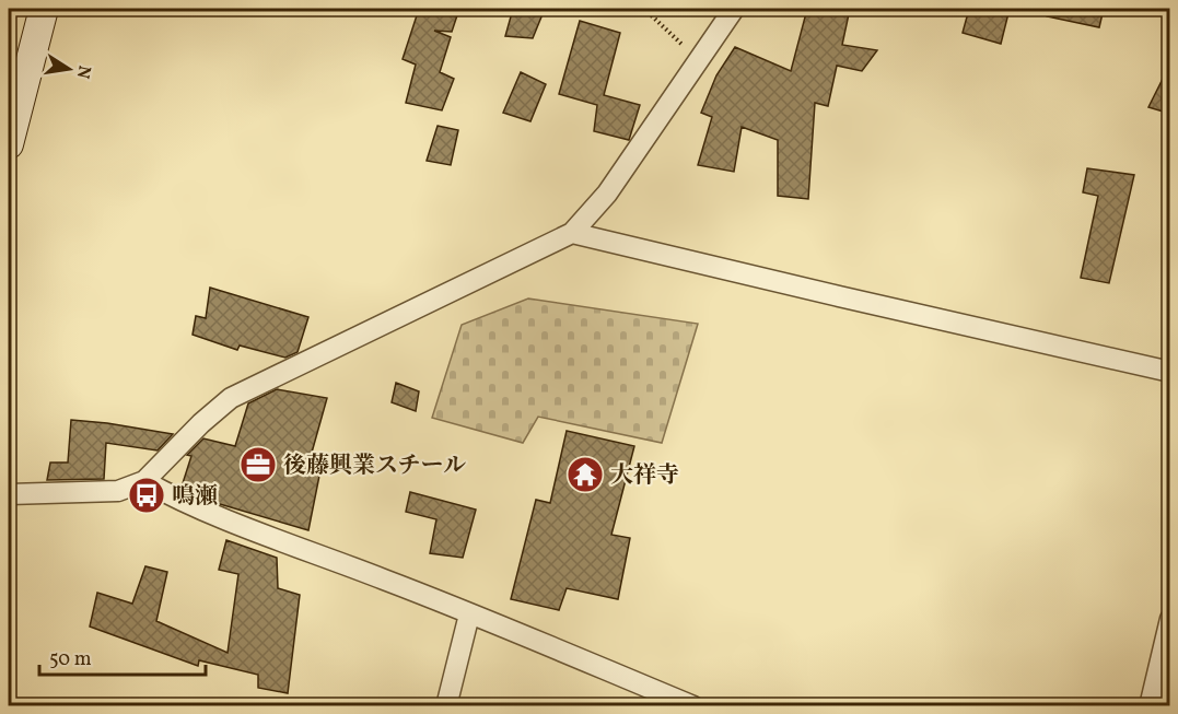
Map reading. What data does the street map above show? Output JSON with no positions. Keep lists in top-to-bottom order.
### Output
{
  "places": {
    "office": ["後藤興業スチール"],
    "temple": ["大祥寺"],
    "bus stop": ["鳴瀬"]
  },
  "scale_bar": "50 m",
  "north": "right"
}
